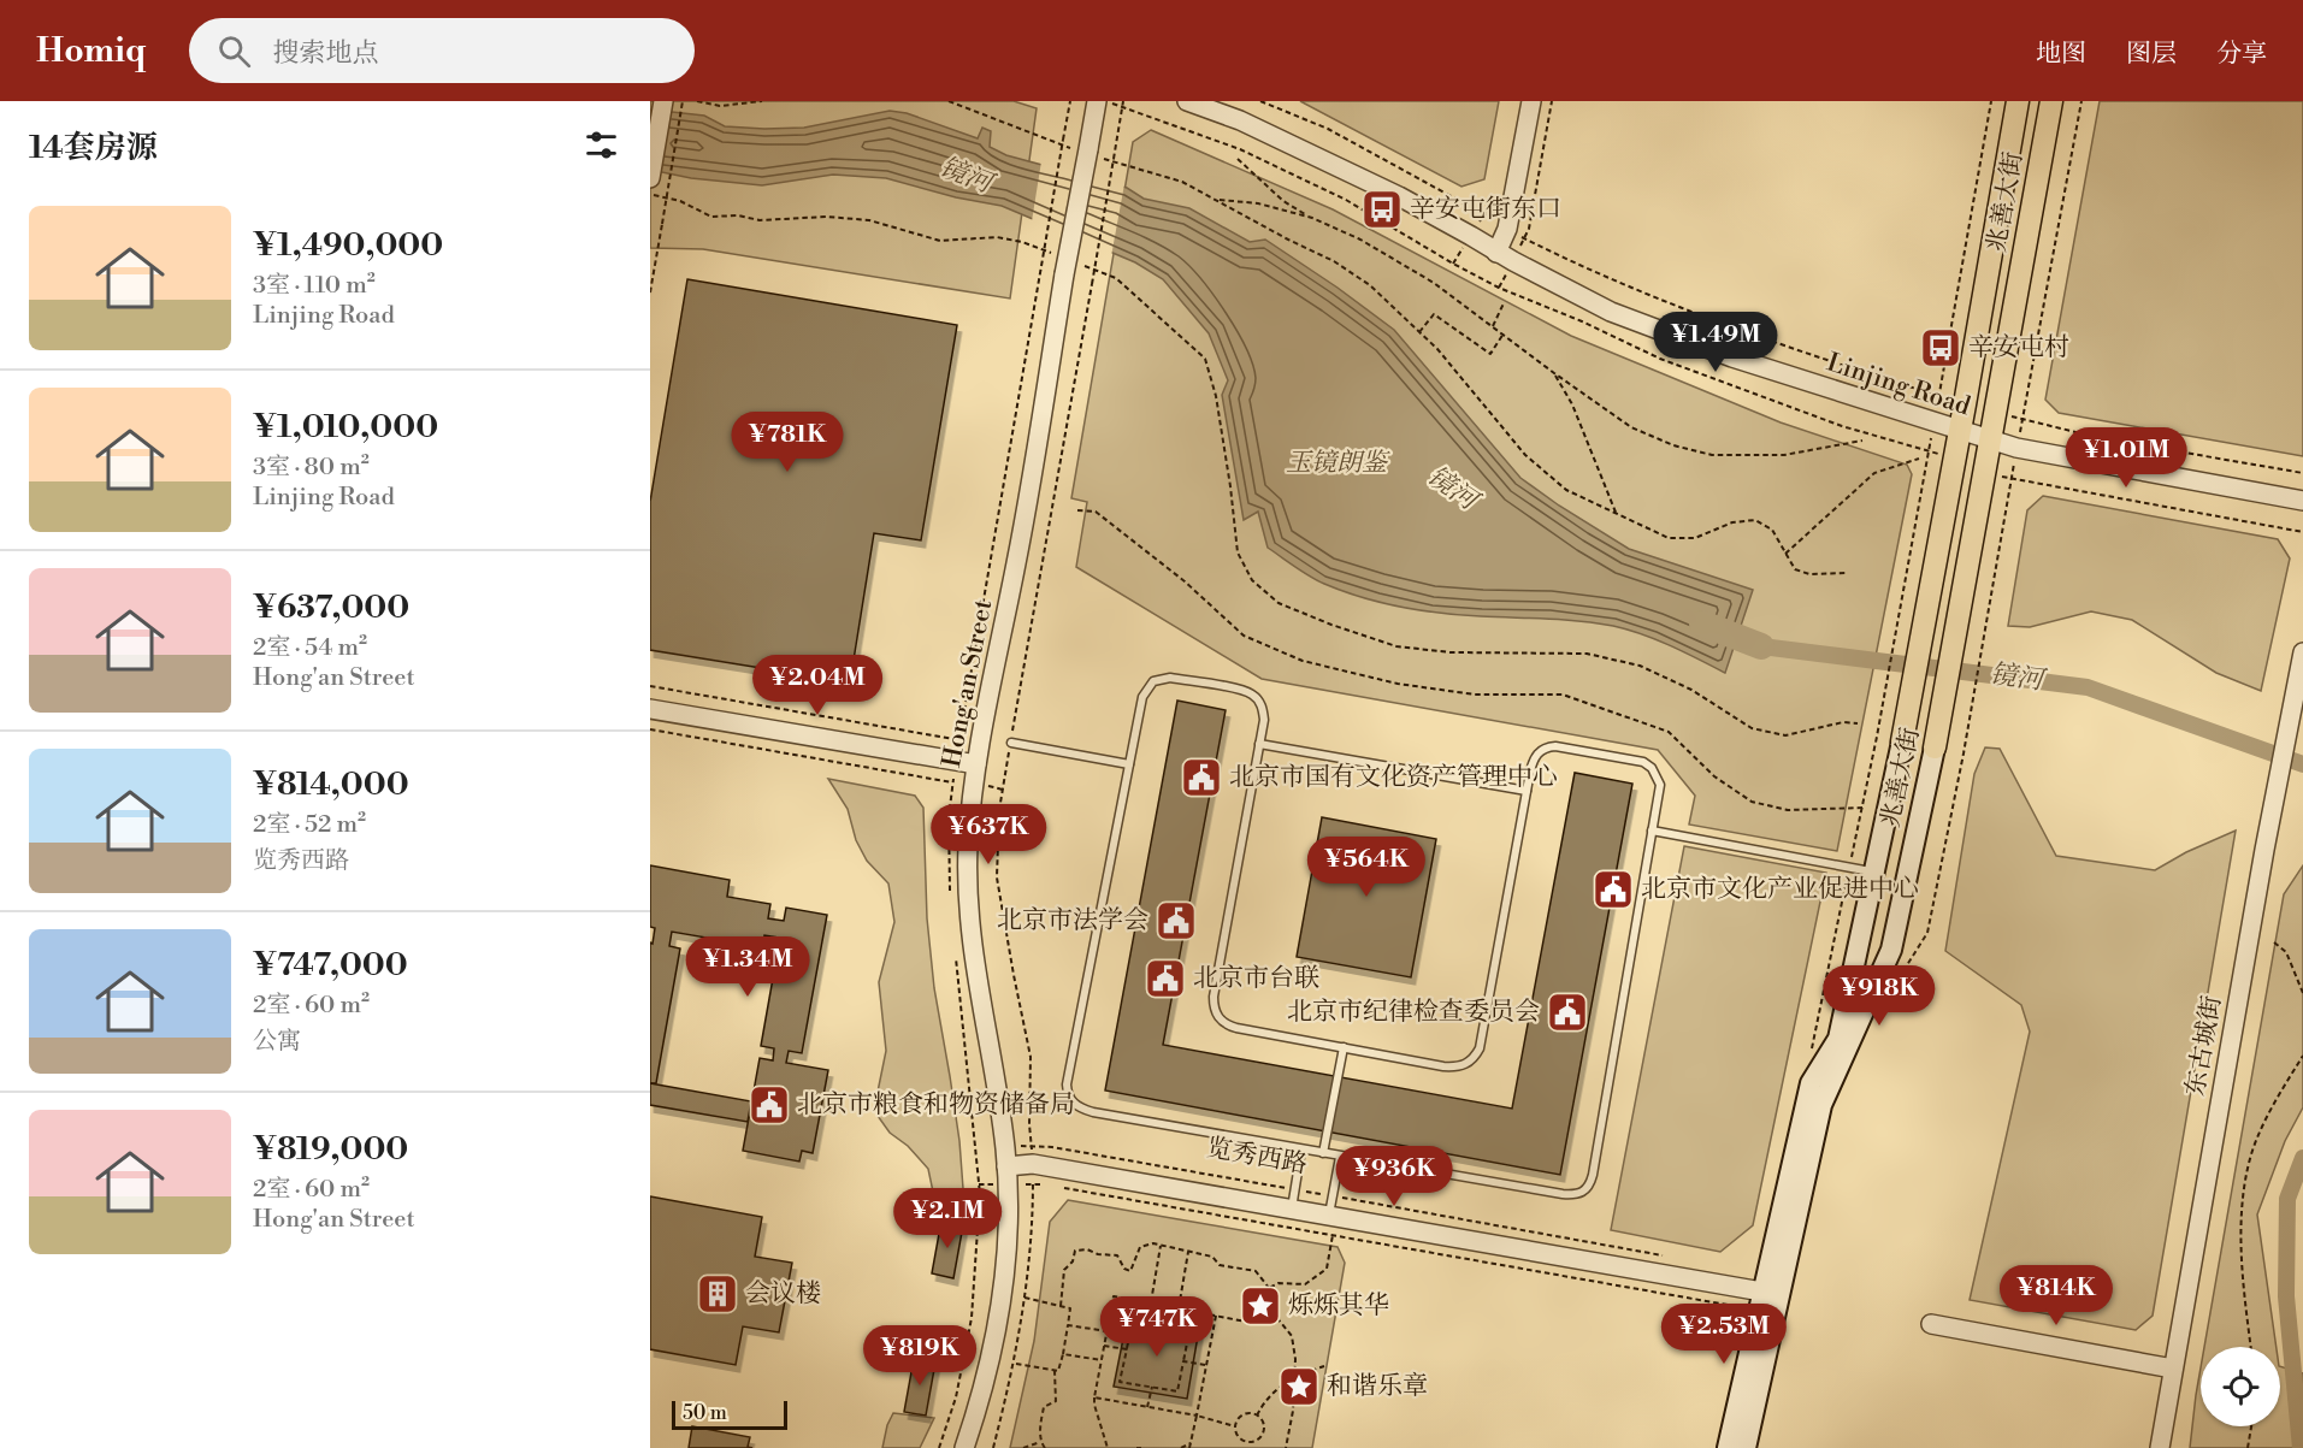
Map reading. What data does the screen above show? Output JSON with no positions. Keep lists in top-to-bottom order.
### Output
{
  "streets": {
    "main road": ["兆善大街"],
    "street": [
      "Linjing Road",
      "Hong'an Street",
      "东古城街",
      "览秀西路"
    ]
  },
  "crossings": [
    ["兆善大街", "Linjing Road"],
    ["兆善大街", "览秀西路"],
    ["Hong'an Street", "览秀西路"]
  ],
  "water": ["镜河"],
  "parks": ["玉镜朗鉴"],
  "places": {
    "bus stop": ["辛安屯街东口", "辛安屯村"],
    "public building": [
      "北京市国有文化资产管理中心",
      "北京市文化产业促进中心",
      "北京市法学会",
      "北京市台联",
      "北京市纪律检查委员会",
      "北京市粮食和物资储备局"
    ],
    "building": ["会议楼"],
    "place": ["烁烁其华", "和谐乐章"]
  },
  "scale_bar": "50 m",
  "page": {
    "header": "Homiq",
    "search": "搜索地点",
    "nav": ["地图", "图层", "分享"],
    "heading": "14套房源",
    "list": [
      {
        "name": "¥1,490,000",
        "note": "3室 · 110 m² · Linjing Road"
      },
      {
        "name": "¥1,010,000",
        "note": "3室 · 80 m² · Linjing Road"
      },
      {
        "name": "¥637,000",
        "note": "2室 · 54 m² · Hong'an Street"
      },
      {
        "name": "¥814,000",
        "note": "2室 · 52 m² · 览秀西路"
      },
      {
        "name": "¥747,000",
        "note": "2室 · 60 m² · 公寓"
      },
      {
        "name": "¥819,000",
        "note": "2室 · 60 m² · Hong'an Street"
      }
    ],
    "price": [
      "¥1.49M",
      "¥781K",
      "¥1.01M",
      "¥2.04M",
      "¥637K",
      "¥564K",
      "¥1.34M",
      "¥918K",
      "¥936K",
      "¥2.1M",
      "¥814K",
      "¥747K",
      "¥2.53M",
      "¥819K"
    ],
    "scale": "50 m"
  }
}
